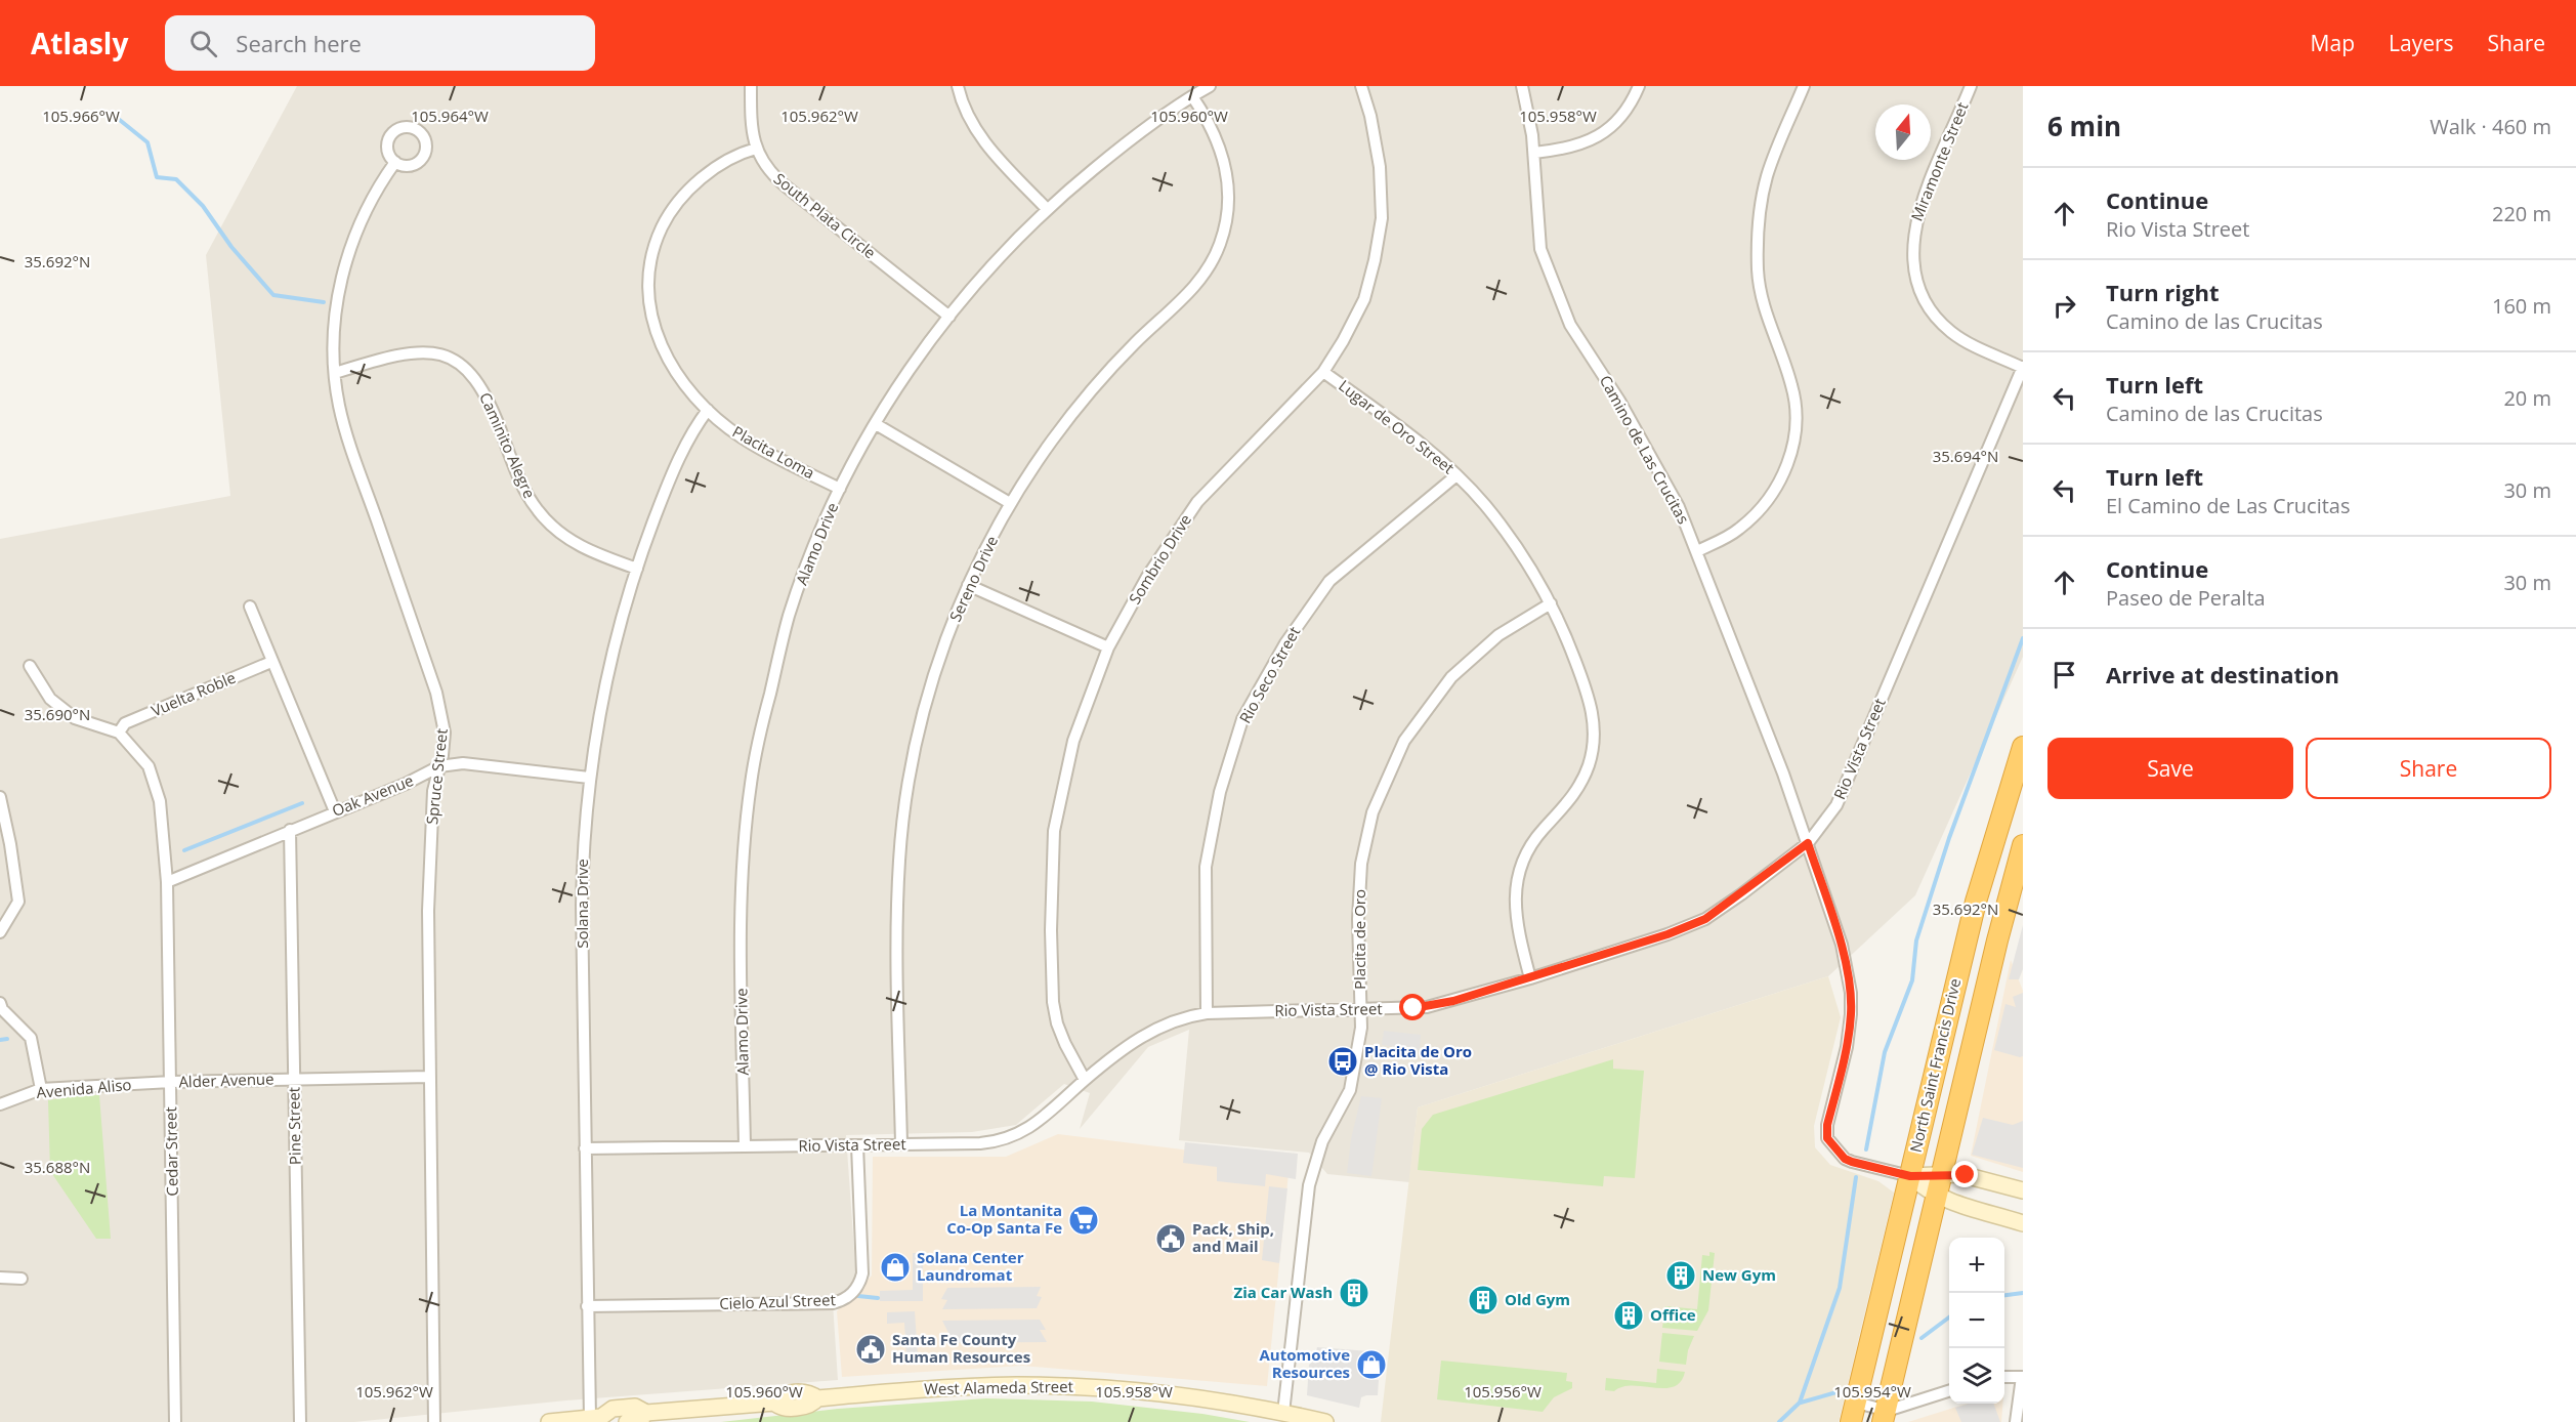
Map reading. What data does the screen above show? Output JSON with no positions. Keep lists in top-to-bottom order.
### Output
{
  "streets": {
    "highway": ["North Saint Francis Drive"],
    "street": [
      "Miramonte Street",
      "South Plata Circle",
      "Lugar de Oro Street",
      "Caminito Alegre",
      "Camino de Las Crucitas",
      "Placita Loma",
      "Alamo Drive",
      "Sombrio Drive",
      "Sereno Drive",
      "Rio Seco Street",
      "Vuelta Roble",
      "Rio Vista Street",
      "Spruce Street",
      "Oak Avenue",
      "Solana Drive",
      "Placita de Oro",
      "Alder Avenue",
      "Avenida Aliso",
      "Pine Street",
      "Cedar Street",
      "Cielo Azul Street",
      "West Alameda Street"
    ]
  },
  "crossings": [
    ["Miramonte Street", "Rio Vista Street"],
    ["South Plata Circle", "Placita Loma"],
    ["South Plata Circle", "Alamo Drive"],
    ["Lugar de Oro Street", "Sombrio Drive"],
    ["Lugar de Oro Street", "Rio Seco Street"],
    ["Lugar de Oro Street", "Rio Vista Street"],
    ["Lugar de Oro Street", "Placita de Oro"],
    ["Caminito Alegre", "Spruce Street"],
    ["Caminito Alegre", "Solana Drive"],
    ["Camino de Las Crucitas", "Rio Vista Street"],
    ["Placita Loma", "Alamo Drive"],
    ["Placita Loma", "Solana Drive"],
    ["Alamo Drive", "Sereno Drive"],
    ["Alamo Drive", "Rio Vista Street"],
    ["Sombrio Drive", "Rio Vista Street"],
    ["Sereno Drive", "Rio Vista Street"],
    ["Rio Seco Street", "Rio Vista Street"],
    ["Vuelta Roble", "Cedar Street"],
    ["Rio Vista Street", "Solana Drive"],
    ["Rio Vista Street", "Placita de Oro"],
    ["Rio Vista Street", "Cielo Azul Street"],
    ["Spruce Street", "Oak Avenue"],
    ["Spruce Street", "Alder Avenue"],
    ["Oak Avenue", "Solana Drive"],
    ["Oak Avenue", "Pine Street"],
    ["Oak Avenue", "Cedar Street"],
    ["Solana Drive", "Cielo Azul Street"],
    ["Solana Drive", "West Alameda Street"],
    ["Placita de Oro", "West Alameda Street"],
    ["Alder Avenue", "Avenida Aliso"],
    ["Alder Avenue", "Pine Street"],
    ["Alder Avenue", "Cedar Street"],
    ["Avenida Aliso", "Cedar Street"]
  ],
  "places": {
    "bus stop": ["Placita de Oro @ Rio Vista"],
    "supermarket": ["La Montanita Co-Op Santa Fe"],
    "public building": ["Pack, Ship, and Mail", "Santa Fe County Human Resources"],
    "shop": ["Solana Center Laundromat", "Automotive Resources"],
    "building": [
      "New Gym",
      "Zia Car Wash",
      "Old Gym",
      "Office"
    ]
  },
  "north": "top",
  "page": {
    "header": "Atlasly",
    "search": "Search here",
    "nav": ["Map", "Layers", "Share"],
    "heading": ["6 min", "Walk · 460 m"],
    "list": [
      ["Continue", "Rio Vista Street", "220 m"],
      ["Turn right", "Camino de las Crucitas", "160 m"],
      ["Turn left", "Camino de las Crucitas", "20 m"],
      ["Turn left", "El Camino de Las Crucitas", "30 m"],
      ["Continue", "Paseo de Peralta", "30 m"],
      "Arrive at destination"
    ],
    "buttons": ["Save", "Share"],
    "map_buttons": ["+", "−"]
  },
  "coordinates": [
    "105.966°W",
    "105.964°W",
    "105.962°W",
    "105.960°W",
    "105.958°W",
    "35.692°N",
    "35.694°N",
    "35.690°N",
    "35.688°N",
    "105.956°W",
    "105.954°W"
  ]
}
